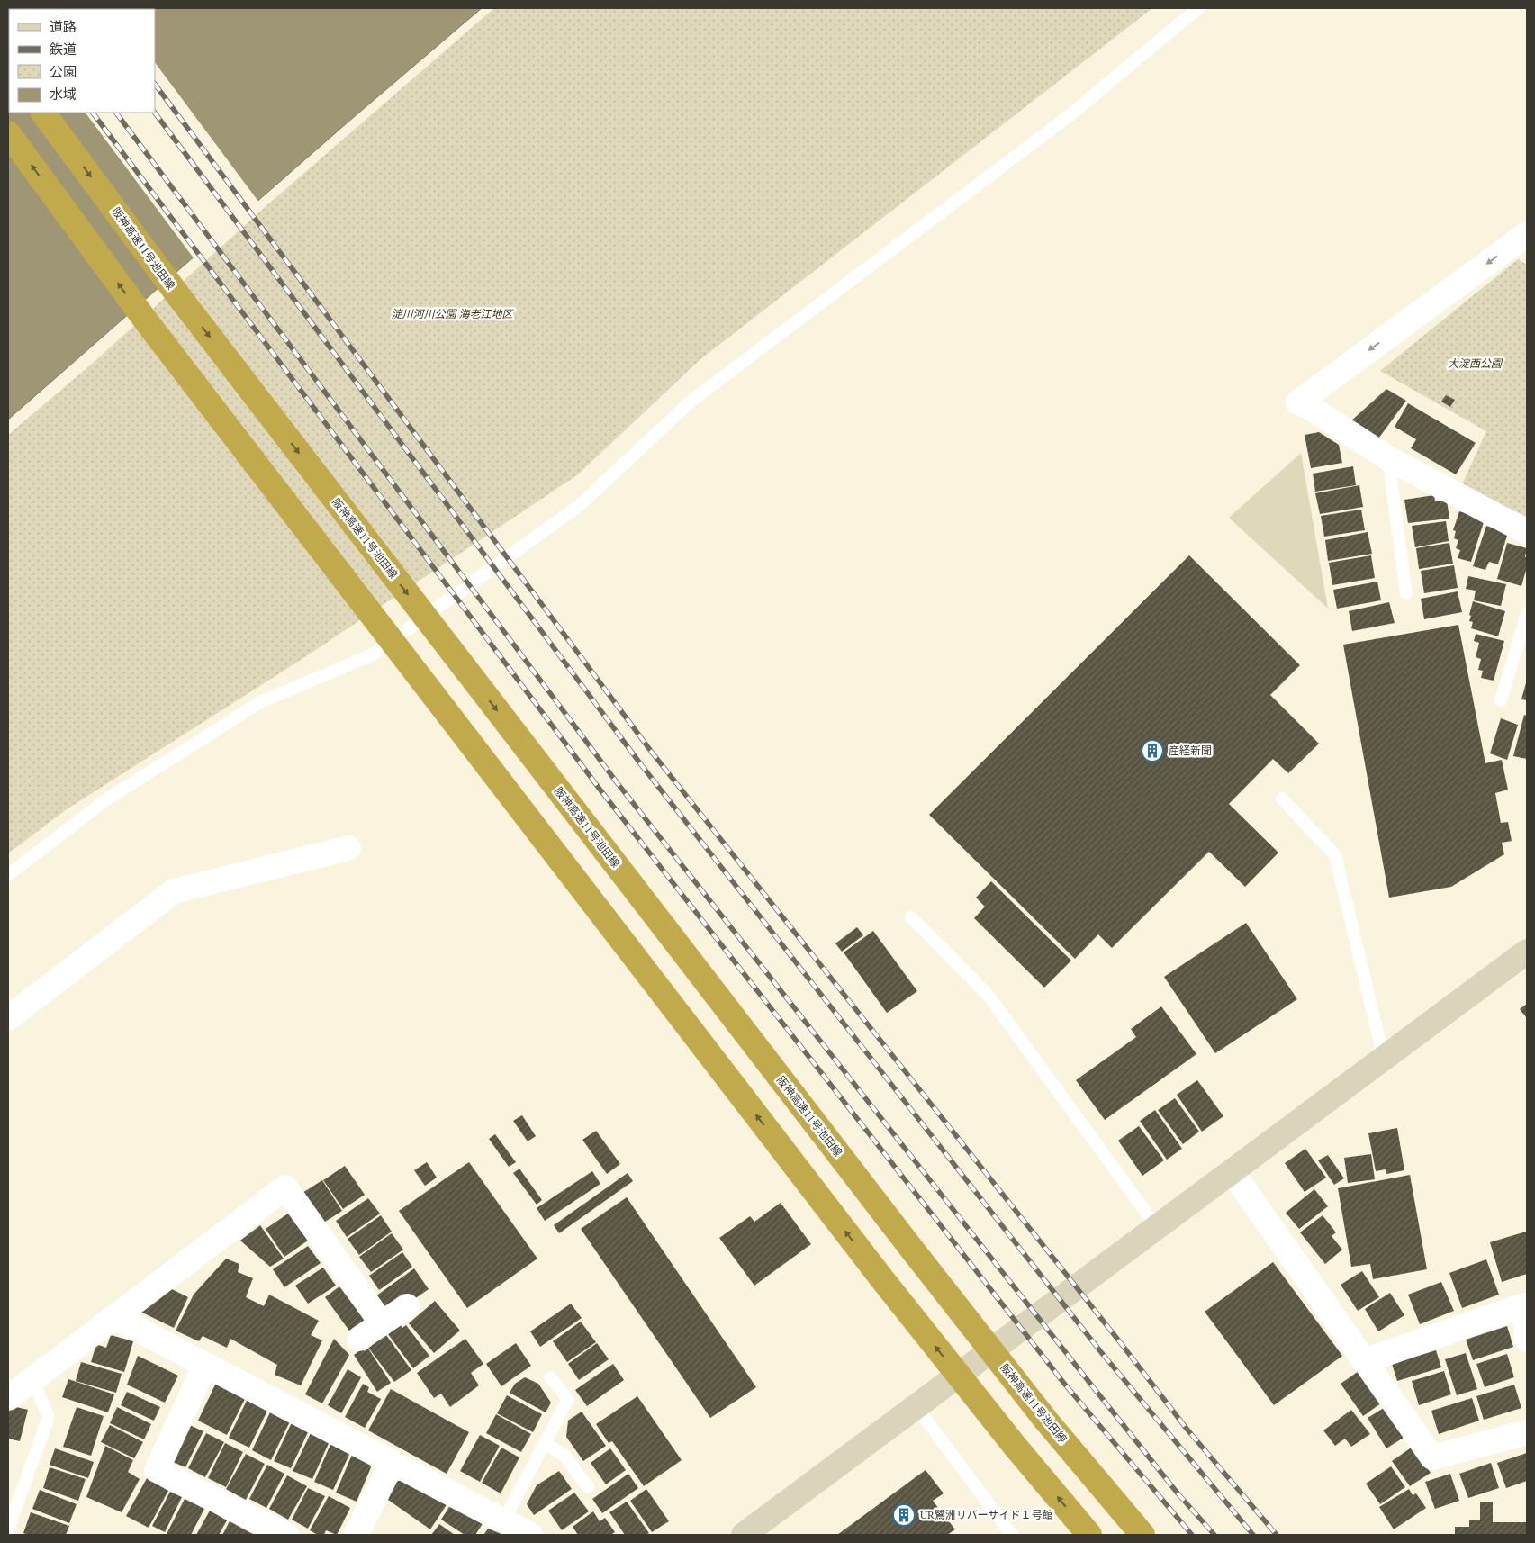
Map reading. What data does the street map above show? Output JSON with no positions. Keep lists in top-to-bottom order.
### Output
{
  "streets": {
    "highway": ["阪神高速11号池田線"]
  },
  "parks": ["淀川河川公園 海老江地区", "大淀西公園"],
  "places": {
    "building": ["産経新聞", "UR鷺洲リバーサイド１号館"]
  },
  "legend": [
    "道路",
    "鉄道",
    "公園",
    "水域"
  ]
}
